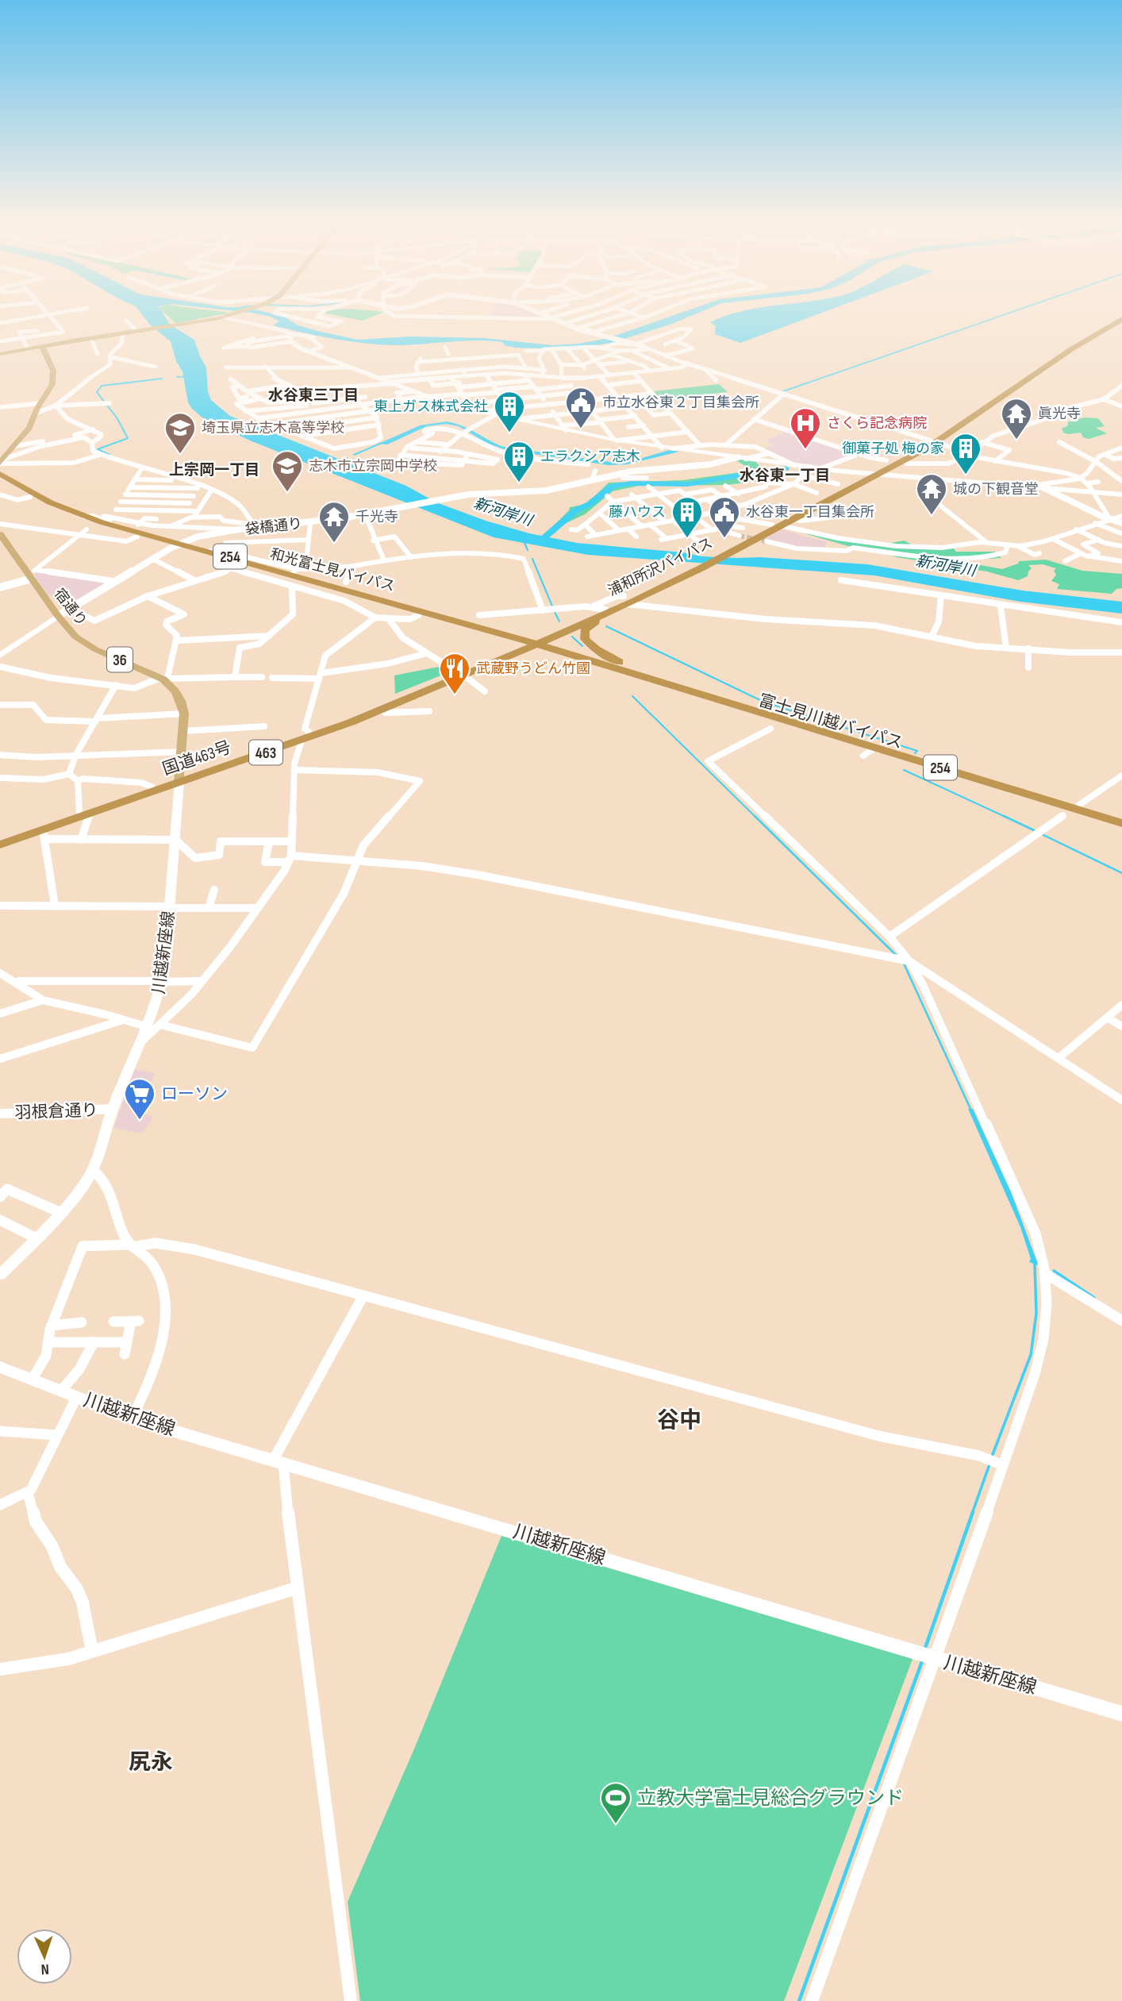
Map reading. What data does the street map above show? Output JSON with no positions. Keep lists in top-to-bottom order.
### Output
{
  "streets": {
    "highway": [
      "254",
      "浦和所沢バイパス",
      "和光富士見バイパス",
      "富士見川越バイパス",
      "463",
      "国道463号"
    ],
    "main road": ["宿通り", "36", "川越新座線"],
    "street": ["袋橋通り", "羽根倉通り"]
  },
  "crossings": [
    ["袋橋通り", "和光富士見バイパス"],
    ["袋橋通り", "宿通り"],
    ["254", "浦和所沢バイパス"],
    ["254", "和光富士見バイパス"],
    ["254", "富士見川越バイパス"],
    ["254", "国道463号"],
    ["浦和所沢バイパス", "和光富士見バイパス"],
    ["浦和所沢バイパス", "富士見川越バイパス"],
    ["浦和所沢バイパス", "国道463号"],
    ["和光富士見バイパス", "富士見川越バイパス"],
    ["和光富士見バイパス", "国道463号"],
    ["富士見川越バイパス", "国道463号"],
    ["国道463号", "川越新座線"],
    ["川越新座線", "羽根倉通り"]
  ],
  "districts": [
    "水谷東三丁目",
    "上宗岡一丁目",
    "水谷東一丁目",
    "谷中",
    "尻永"
  ],
  "water": ["新河岸川"],
  "places": {
    "public building": ["市立水谷東２丁目集会所", "水谷東一丁目集会所"],
    "building": [
      "東上ガス株式会社",
      "御菓子処 梅の家",
      "エラクシア志木",
      "藤ハウス"
    ],
    "temple": ["眞光寺", "城の下観音堂", "千光寺"],
    "hospital": ["さくら記念病院"],
    "school or university": ["埼玉県立志木高等学校", "志木市立宗岡中学校"],
    "restaurant": ["武蔵野うどん竹國"],
    "supermarket": ["ローソン"],
    "sports": ["立教大学富士見総合グラウンド"]
  },
  "north": "bottom"
}
